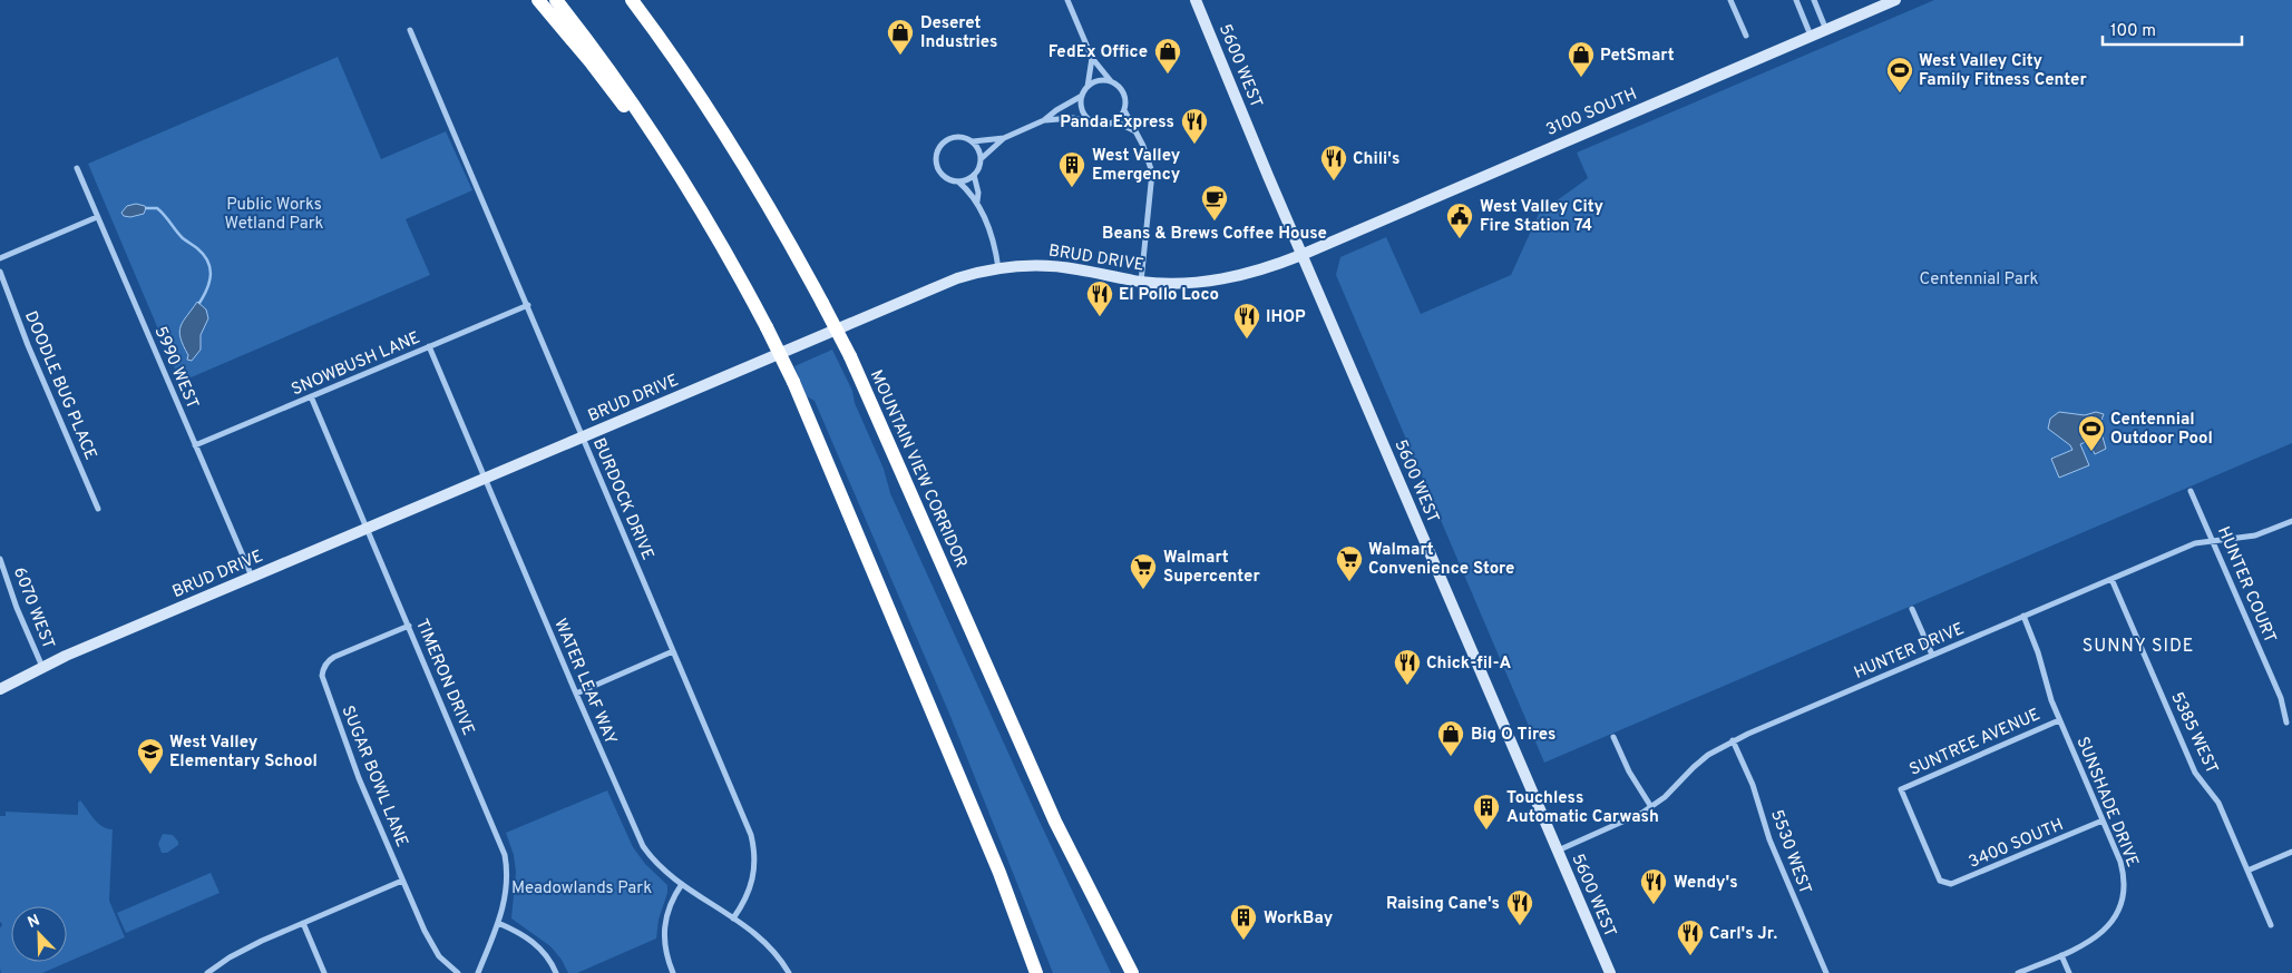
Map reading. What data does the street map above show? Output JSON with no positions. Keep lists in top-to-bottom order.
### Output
{
  "streets": {
    "highway": ["MOUNTAIN VIEW CORRIDOR"],
    "main road": ["5600 WEST", "3100 SOUTH", "BRUD DRIVE"],
    "street": [
      "SNOWBUSH LANE",
      "5990 WEST",
      "DOODLE BUG PLACE",
      "BURDOCK DRIVE",
      "HUNTER COURT",
      "6070 WEST",
      "HUNTER DRIVE",
      "TIMERON DRIVE",
      "WATER LEAF WAY",
      "5385 WEST",
      "SUNTREE AVENUE",
      "SUGAR BOWL LANE",
      "SUNSHADE DRIVE",
      "3400 SOUTH",
      "5530 WEST"
    ]
  },
  "crossings": [
    ["5600 WEST", "3100 SOUTH"],
    ["5600 WEST", "BRUD DRIVE"],
    ["5600 WEST", "HUNTER DRIVE"],
    ["3100 SOUTH", "BRUD DRIVE"],
    ["BRUD DRIVE", "5990 WEST"],
    ["BRUD DRIVE", "BURDOCK DRIVE"],
    ["BRUD DRIVE", "6070 WEST"],
    ["BRUD DRIVE", "TIMERON DRIVE"],
    ["BRUD DRIVE", "WATER LEAF WAY"],
    ["SNOWBUSH LANE", "5990 WEST"],
    ["SNOWBUSH LANE", "BURDOCK DRIVE"],
    ["SNOWBUSH LANE", "TIMERON DRIVE"],
    ["SNOWBUSH LANE", "WATER LEAF WAY"],
    ["BURDOCK DRIVE", "WATER LEAF WAY"],
    ["HUNTER COURT", "HUNTER DRIVE"],
    ["HUNTER DRIVE", "5385 WEST"],
    ["HUNTER DRIVE", "SUNSHADE DRIVE"],
    ["HUNTER DRIVE", "5530 WEST"],
    ["TIMERON DRIVE", "SUGAR BOWL LANE"],
    ["SUNTREE AVENUE", "SUNSHADE DRIVE"],
    ["SUNTREE AVENUE", "3400 SOUTH"],
    ["SUNSHADE DRIVE", "3400 SOUTH"]
  ],
  "districts": ["SUNNY SIDE"],
  "parks": ["Public Works Wetland Park", "Centennial Park", "Meadowlands Park"],
  "places": {
    "shop": [
      "Deseret Industries",
      "FedEx Office",
      "PetSmart",
      "Big O Tires"
    ],
    "sports": ["West Valley City Family Fitness Center", "Centennial Outdoor Pool"],
    "restaurant": [
      "Panda Express",
      "Chili's",
      "El Pollo Loco",
      "IHOP",
      "Chick-fil-A",
      "Wendy's",
      "Raising Cane's",
      "Carl's Jr."
    ],
    "building": ["West Valley Emergency", "Touchless Automatic Carwash", "WorkBay"],
    "cafe": ["Beans & Brews Coffee House"],
    "public building": ["West Valley City Fire Station 74"],
    "supermarket": ["Walmart Convenience Store", "Walmart Supercenter"],
    "school or university": ["West Valley Elementary School"]
  },
  "scale_bar": "100 m",
  "north": "top left"
}
